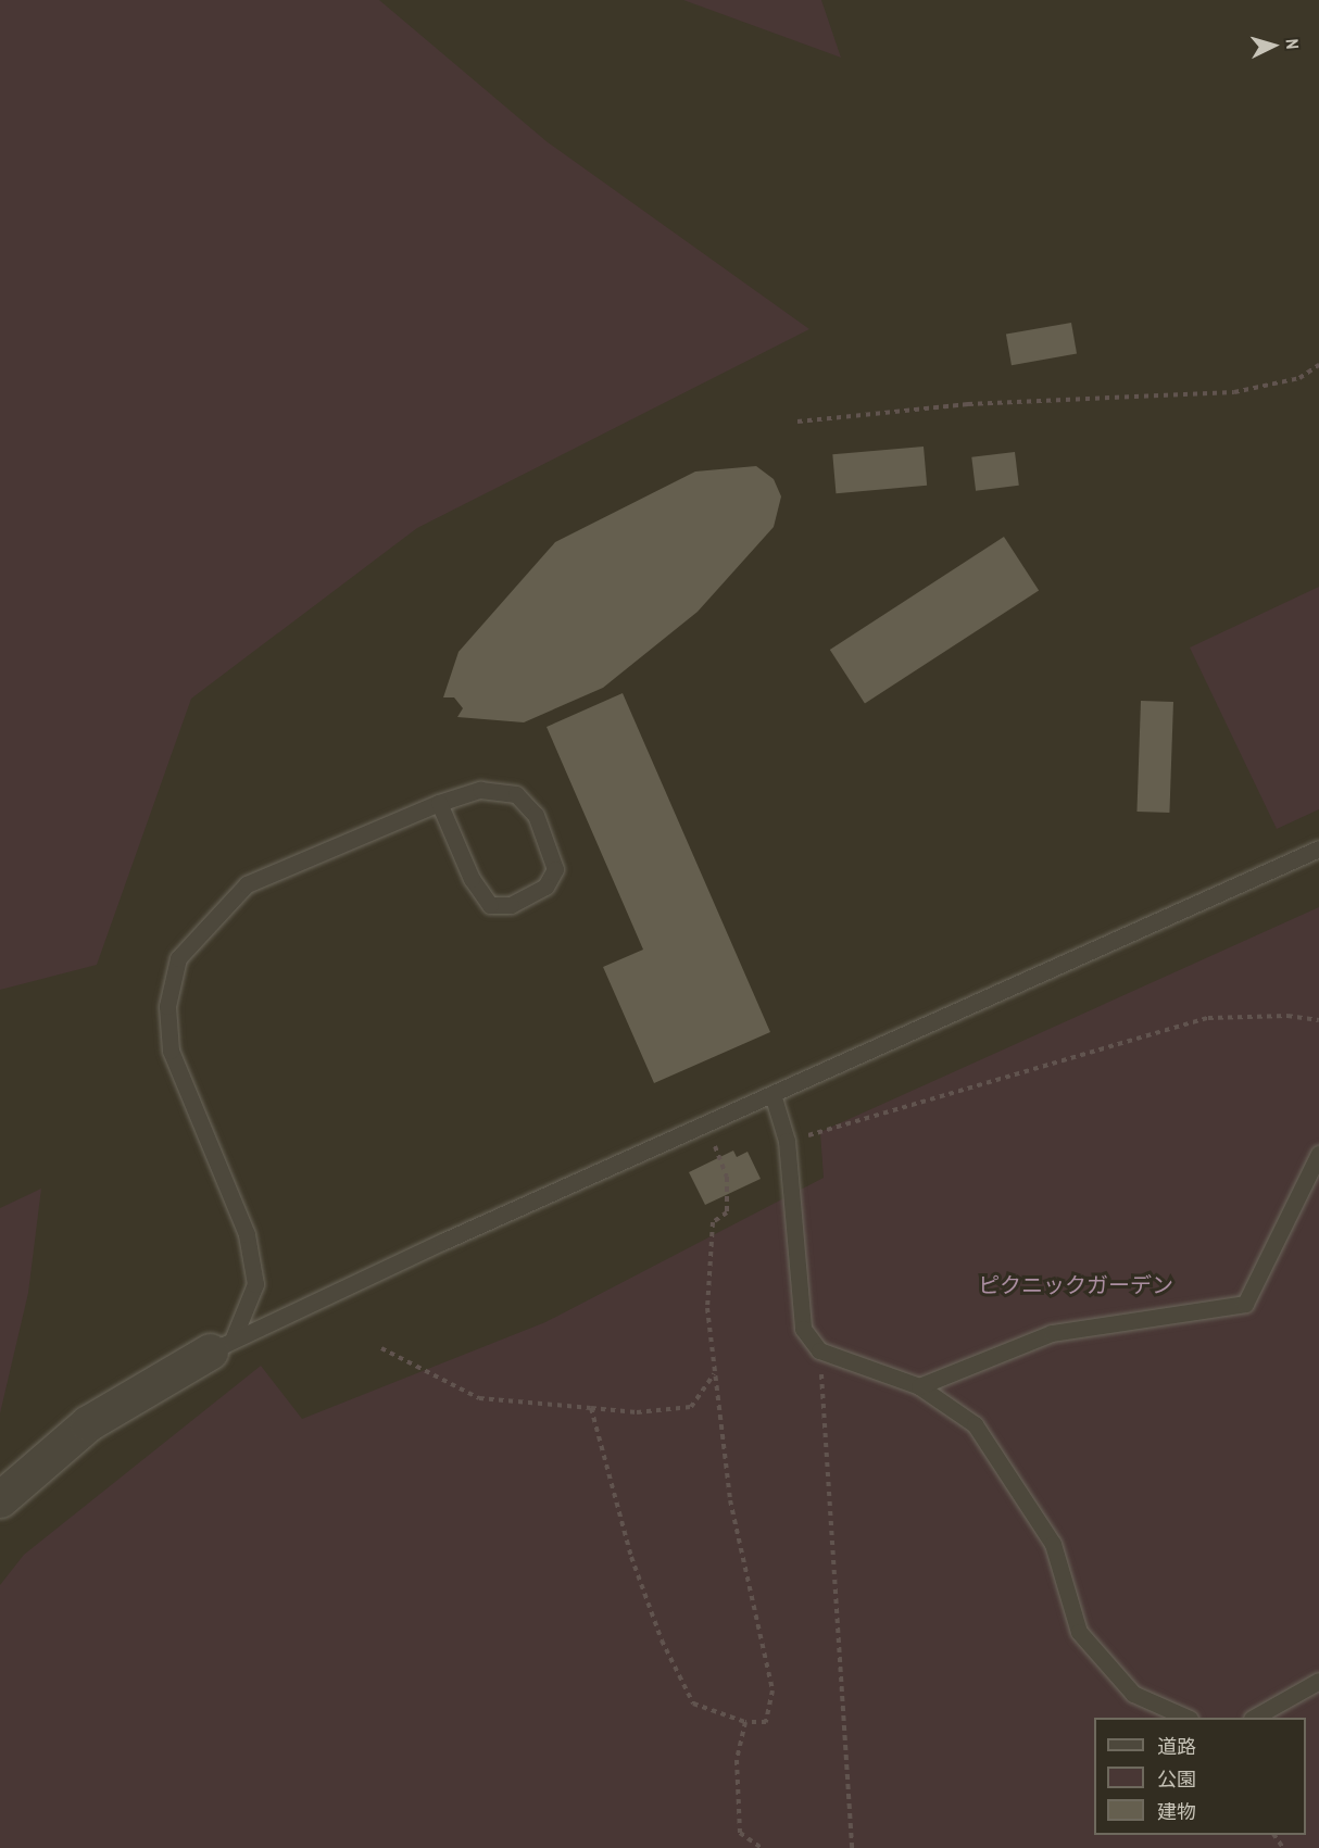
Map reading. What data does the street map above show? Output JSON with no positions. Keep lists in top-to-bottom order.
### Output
{
  "parks": ["ピクニックガーデン"],
  "legend": ["道路", "公園", "建物"],
  "north": "right"
}
